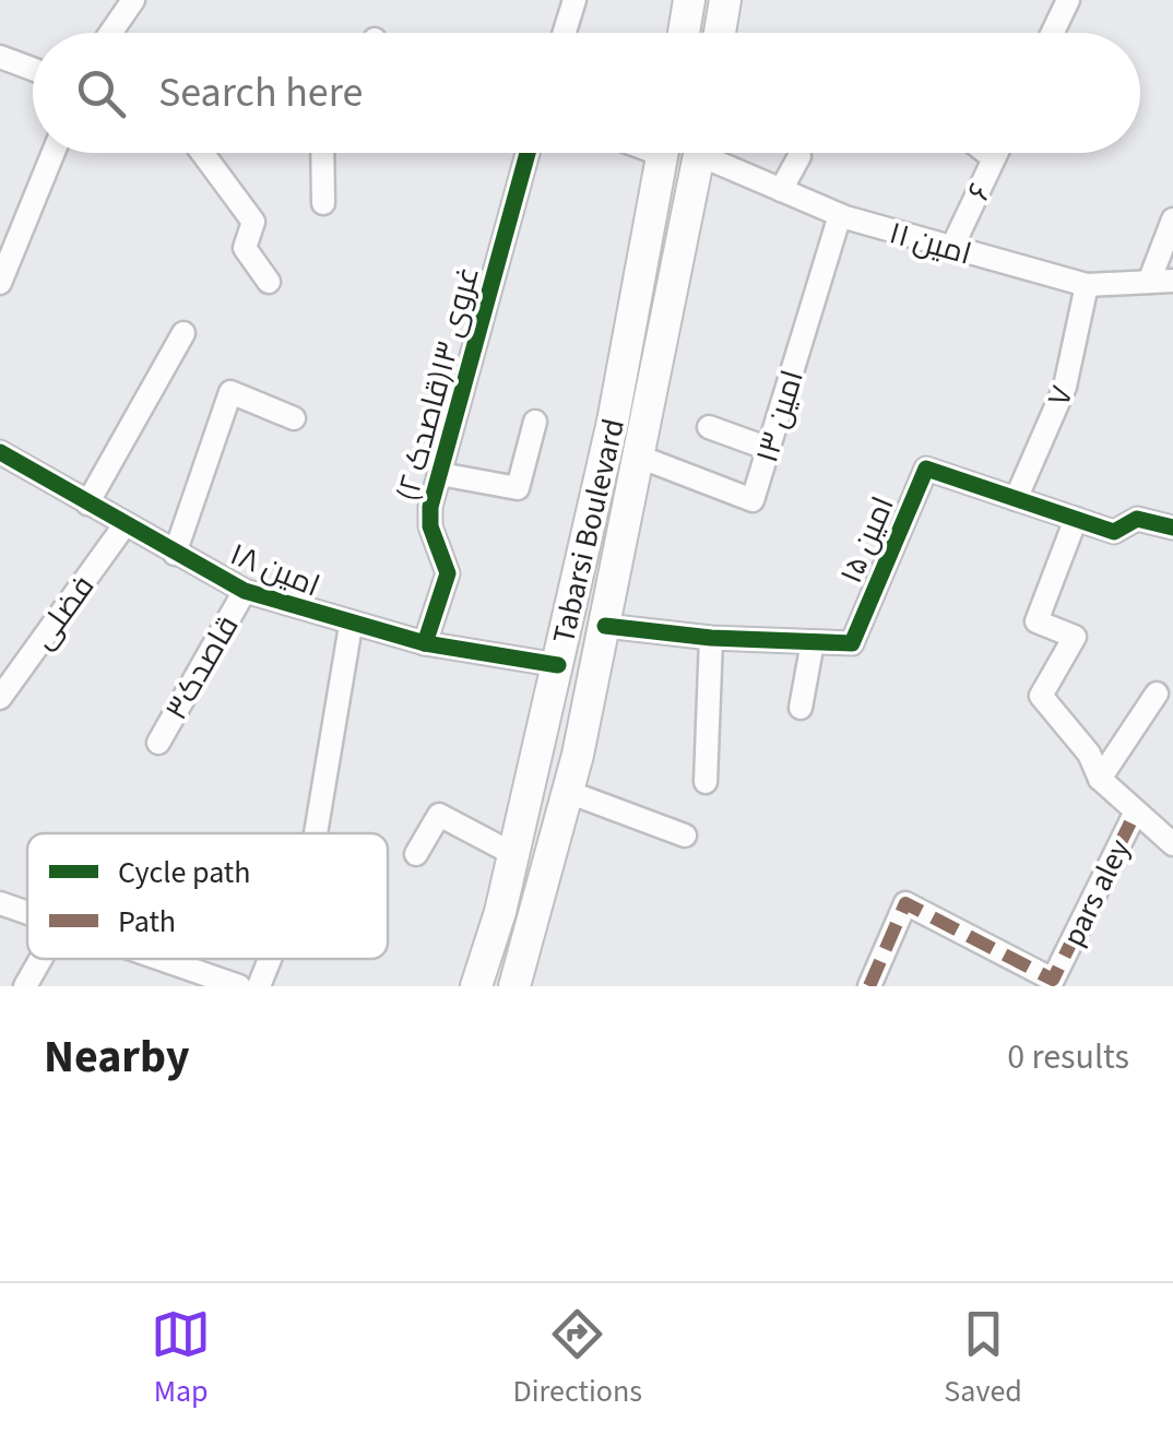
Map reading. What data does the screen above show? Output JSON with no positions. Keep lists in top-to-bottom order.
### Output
{
  "streets": {
    "main road": ["Tabarsi Boulevard"],
    "street": [
      "۶",
      "امین ۱۱",
      "غروی ۱۳(قاصدک ۲)",
      "۷",
      "امین ۱۳",
      "امین ۱۵",
      "امین ۱۸",
      "فضلی",
      "قاصدک۳",
      "pars aley"
    ]
  },
  "crossings": [
    ["۶", "امین ۱۱"],
    ["امین ۱۱", "۷"],
    ["امین ۱۱", "امین ۱۳"],
    ["غروی ۱۳(قاصدک ۲)", "امین ۱۸"],
    ["۷", "امین ۱۵"],
    ["امین ۱۳", "Tabarsi Boulevard"],
    ["Tabarsi Boulevard", "امین ۱۵"],
    ["Tabarsi Boulevard", "امین ۱۸"],
    ["امین ۱۸", "فضلی"],
    ["امین ۱۸", "قاصدک۳"]
  ],
  "legend": ["Cycle path", "Path"],
  "page": {
    "search": "Search here",
    "heading": ["Nearby", "0 results"],
    "nav": ["Map", "Directions", "Saved"]
  }
}
